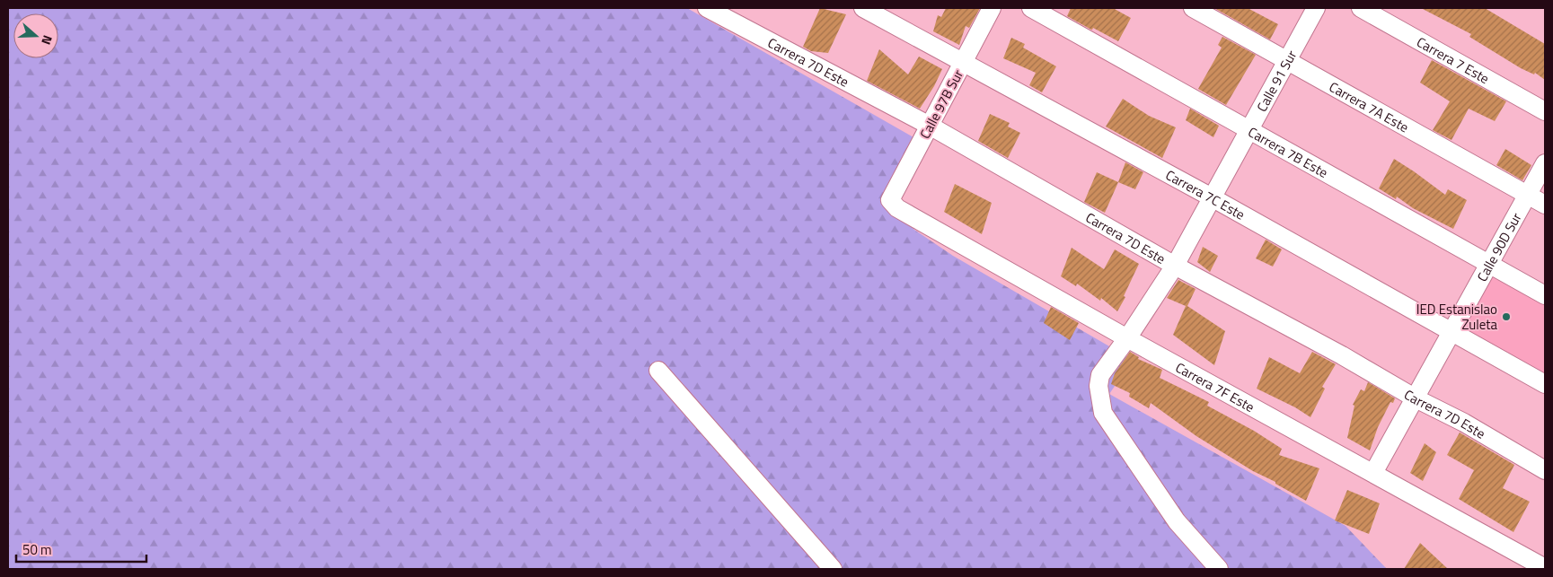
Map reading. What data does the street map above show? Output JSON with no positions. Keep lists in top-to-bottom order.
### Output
{
  "streets": {
    "street": [
      "Carrera 7 Este",
      "Carrera 7D Este",
      "Calle 91 Sur",
      "Calle 97B Sur",
      "Carrera 7A Este",
      "Carrera 7B Este",
      "Carrera 7C Este",
      "Calle 90D Sur",
      "Carrera 7F Este"
    ]
  },
  "crossings": [
    ["Carrera 7D Este", "Calle 91 Sur"],
    ["Carrera 7D Este", "Calle 97B Sur"],
    ["Carrera 7D Este", "Calle 90D Sur"],
    ["Calle 91 Sur", "Carrera 7A Este"],
    ["Calle 91 Sur", "Carrera 7B Este"],
    ["Calle 91 Sur", "Carrera 7C Este"],
    ["Calle 91 Sur", "Carrera 7F Este"],
    ["Calle 97B Sur", "Carrera 7C Este"],
    ["Calle 97B Sur", "Carrera 7F Este"],
    ["Carrera 7A Este", "Calle 90D Sur"],
    ["Carrera 7B Este", "Calle 90D Sur"],
    ["Carrera 7C Este", "Calle 90D Sur"],
    ["Calle 90D Sur", "Carrera 7F Este"]
  ],
  "places": ["IED Estanislao Zuleta"],
  "scale_bar": "50 m",
  "north": "right"
}
